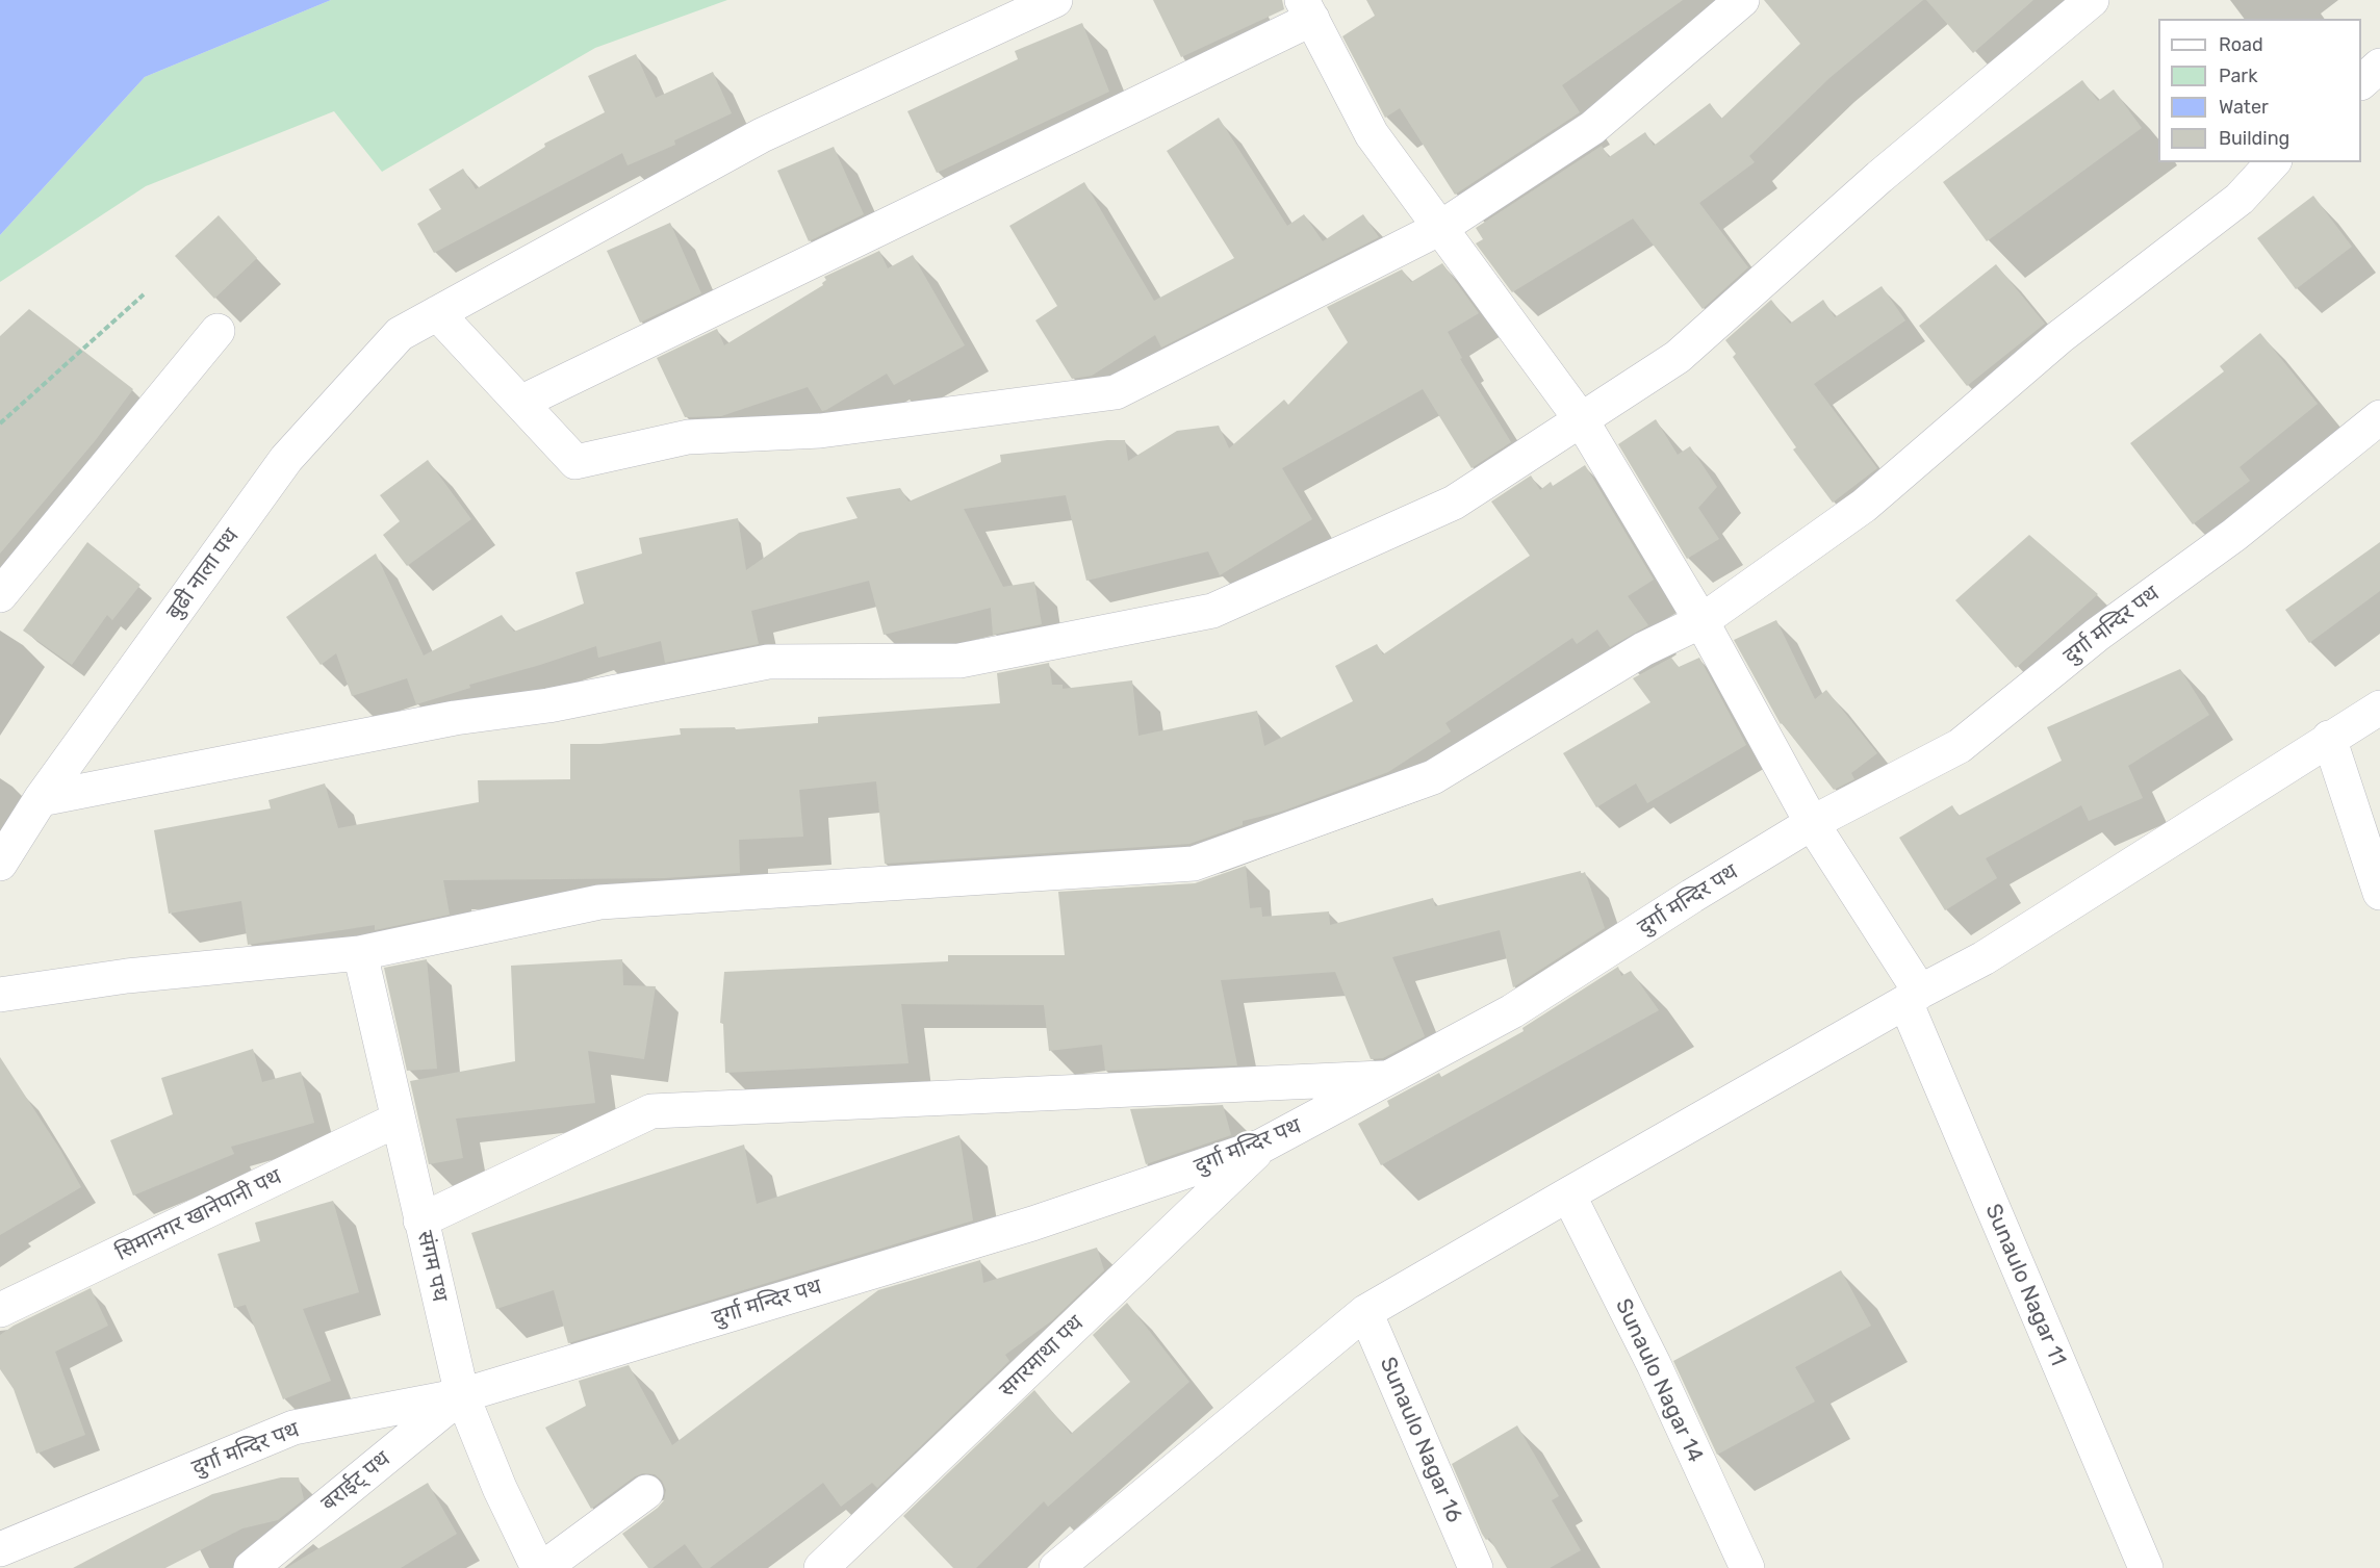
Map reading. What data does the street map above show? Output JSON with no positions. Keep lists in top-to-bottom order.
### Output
{
  "streets": {
    "street": [
      "बुढी नाला पथ",
      "दुर्गा मन्दिर पथ",
      "सिमानगर खानेपानी पथ",
      "संगम पथ",
      "Sunaulo Nagar 11",
      "सगरमाथा पथ",
      "Sunaulo Nagar 14",
      "Sunaulo Nagar 16",
      "बराईट् पथ"
    ]
  },
  "crossings": [
    ["दुर्गा मन्दिर पथ", "संगम पथ"],
    ["दुर्गा मन्दिर पथ", "Sunaulo Nagar 11"],
    ["दुर्गा मन्दिर पथ", "सगरमाथा पथ"],
    ["दुर्गा मन्दिर पथ", "बराईट् पथ"],
    ["सिमानगर खानेपानी पथ", "संगम पथ"],
    ["संगम पथ", "बराईट् पथ"]
  ],
  "legend": [
    "Road",
    "Park",
    "Water",
    "Building"
  ]
}
